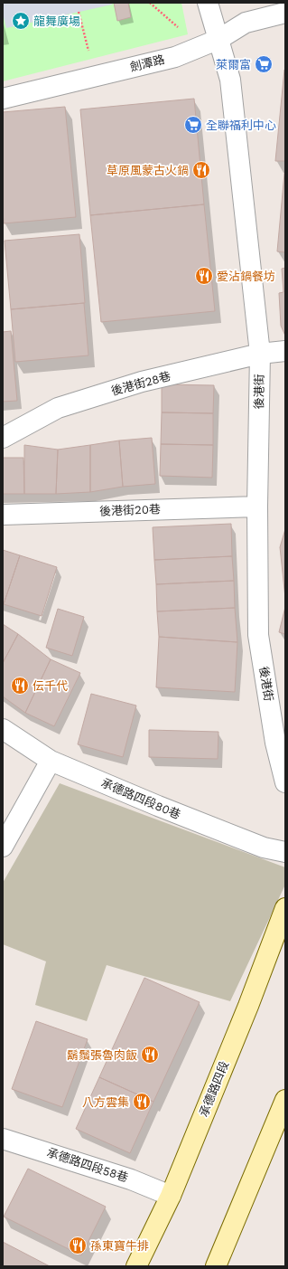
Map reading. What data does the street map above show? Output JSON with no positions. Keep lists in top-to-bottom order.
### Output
{
  "streets": {
    "main road": ["承德路四段"],
    "street": [
      "劍潭路",
      "後港街28巷",
      "後港街",
      "後港街20巷",
      "承德路四段80巷",
      "承德路四段58巷"
    ]
  },
  "crossings": [
    ["劍潭路", "後港街"],
    ["後港街28巷", "後港街"],
    ["後港街", "後港街20巷"],
    ["承德路四段", "承德路四段58巷"]
  ],
  "places": {
    "place": ["龍舞廣場"],
    "supermarket": ["萊爾富", "全聯福利中心"],
    "restaurant": [
      "草原風蒙古火鍋",
      "愛沾鍋餐坊",
      "伝千代",
      "鬍鬚張魯肉飯",
      "八方雲集",
      "孫東寶牛排"
    ]
  }
}
